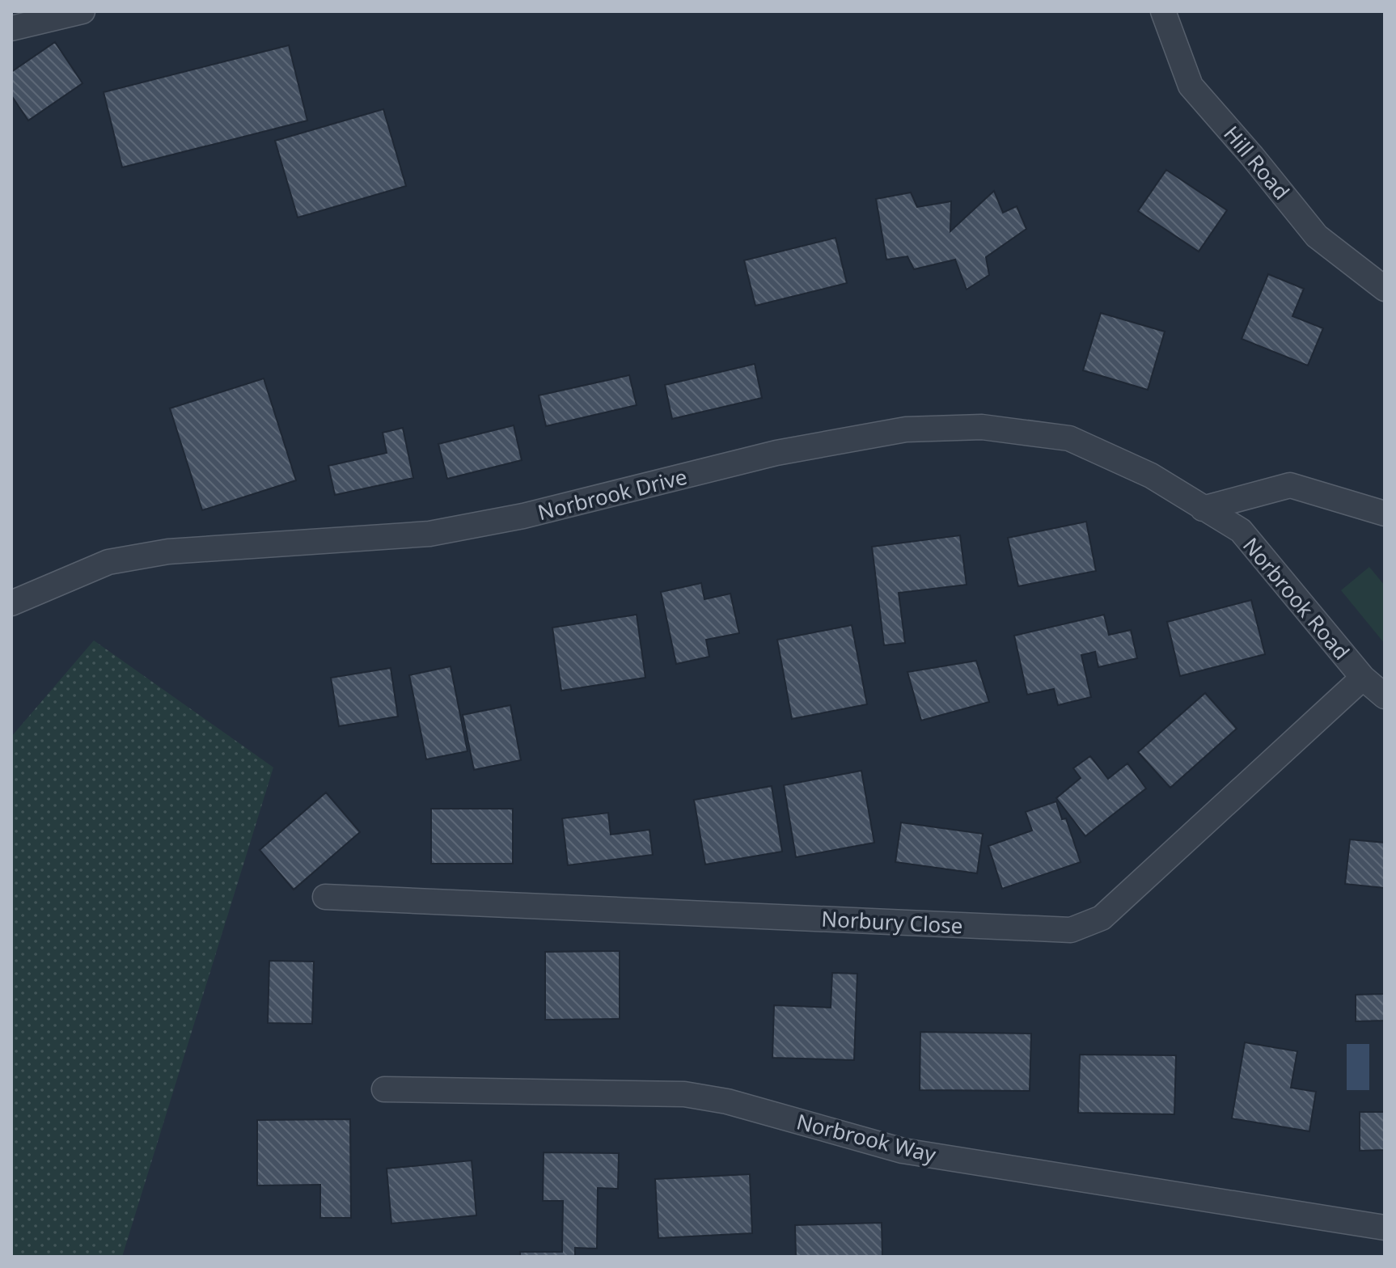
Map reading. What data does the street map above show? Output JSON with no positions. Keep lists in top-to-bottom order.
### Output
{
  "streets": {
    "street": [
      "Hill Road",
      "Norbrook Drive",
      "Norbrook Road",
      "Norbury Close",
      "Norbrook Way"
    ]
  },
  "crossings": [
    ["Norbrook Drive", "Norbrook Road"],
    ["Norbrook Road", "Norbury Close"]
  ]
}
